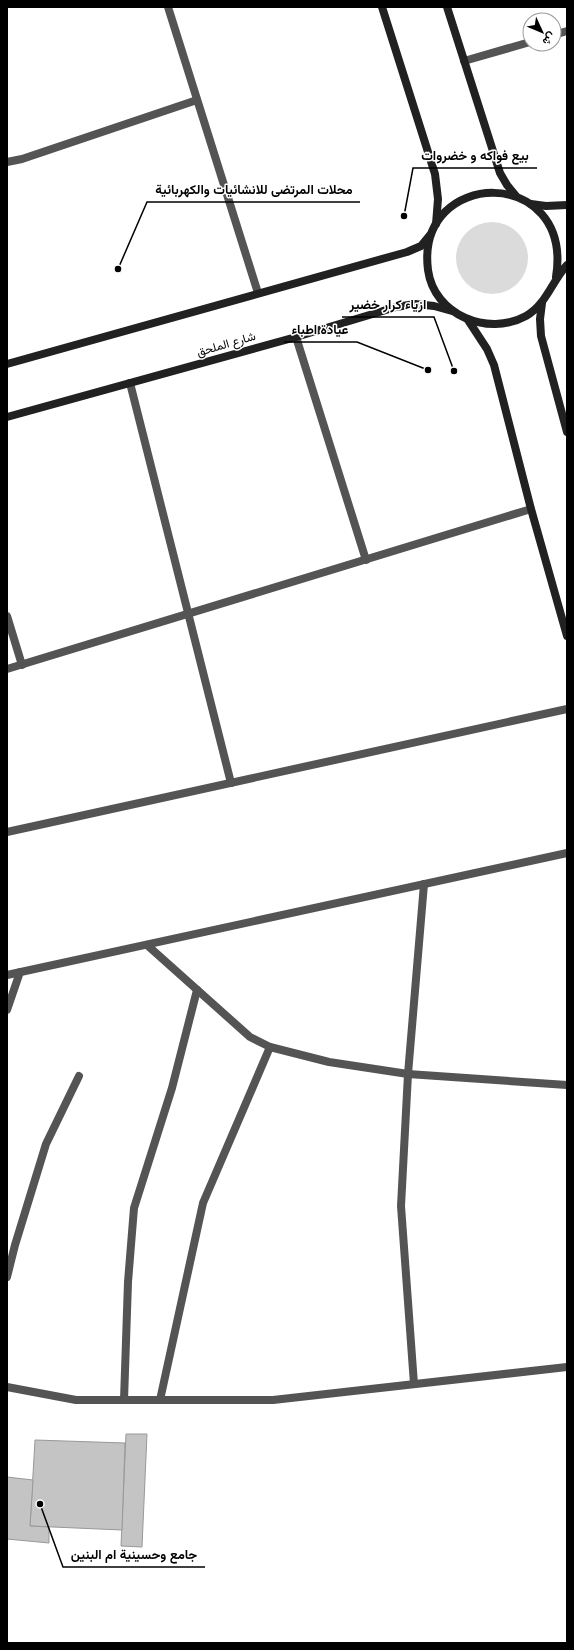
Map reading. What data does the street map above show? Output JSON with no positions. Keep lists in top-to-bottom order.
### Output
{
  "streets": {
    "street": ["شارع الملحق"]
  },
  "places": [
    "بيع فواكه و خضروات",
    "محلات المرتضى للانشائيات والكهربائية",
    "عيادة اطباء",
    "ازياء كرار خضير",
    "جامع وحسينية ام البنين"
  ],
  "north": "bottom right"
}
